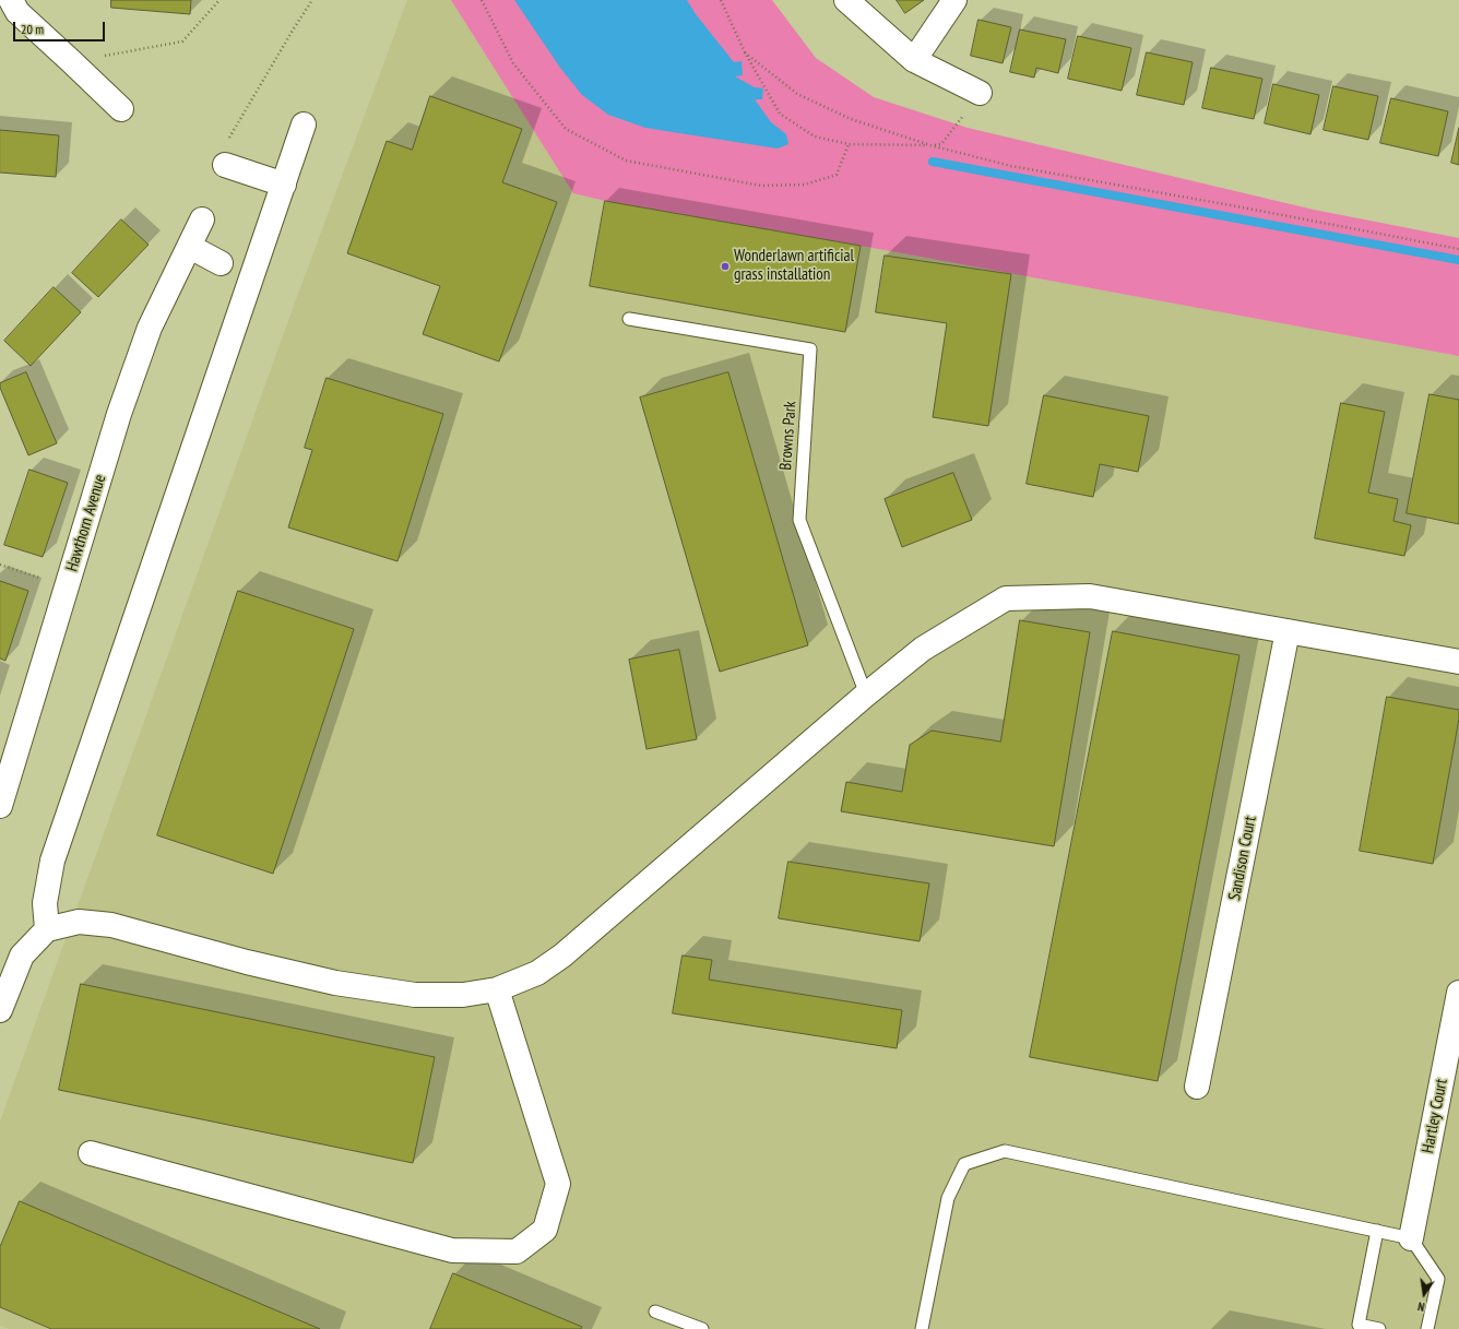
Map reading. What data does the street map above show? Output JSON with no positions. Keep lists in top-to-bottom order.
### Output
{
  "streets": {
    "street": ["Hawthorn Avenue", "Sandison Court", "Hartley Court"],
    "lane": ["Browns Park"]
  },
  "places": ["Wonderlawn artificial grass installation"],
  "scale_bar": "20 m",
  "north": "bottom"
}
